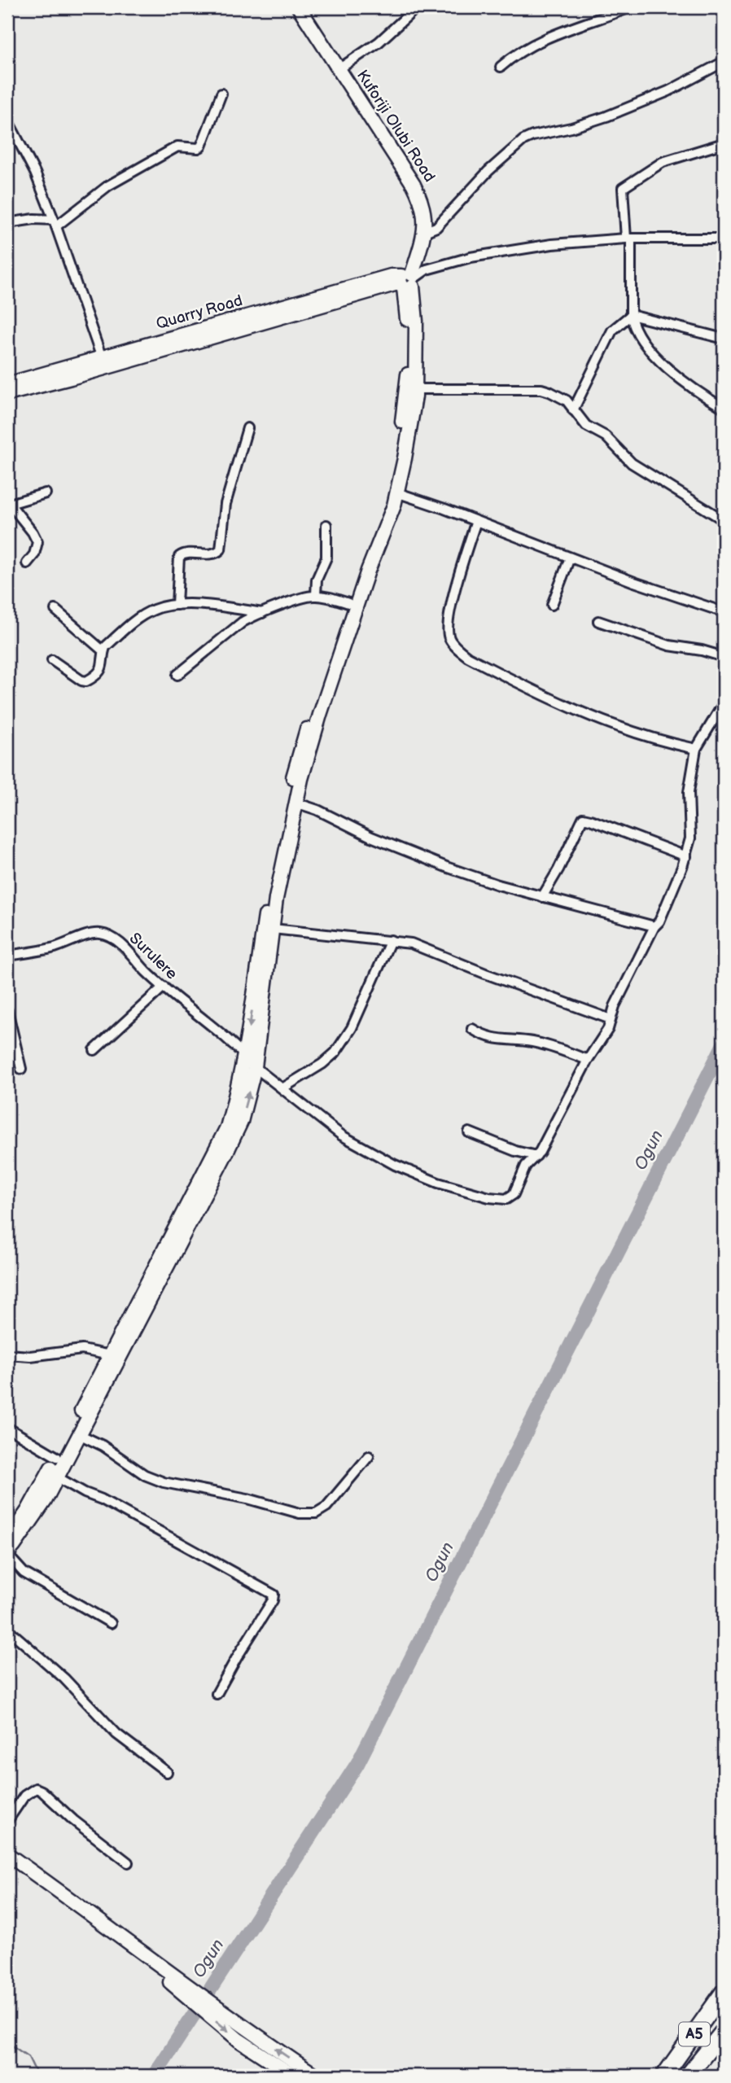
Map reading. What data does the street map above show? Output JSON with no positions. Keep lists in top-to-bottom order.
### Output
{
  "streets": {
    "highway": ["A5"],
    "main road": ["Kuforiji Olubi Road", "Quarry Road"],
    "street": ["Surulere"]
  },
  "crossings": [
    ["Kuforiji Olubi Road", "Quarry Road"]
  ],
  "water": ["Ogun"]
}
